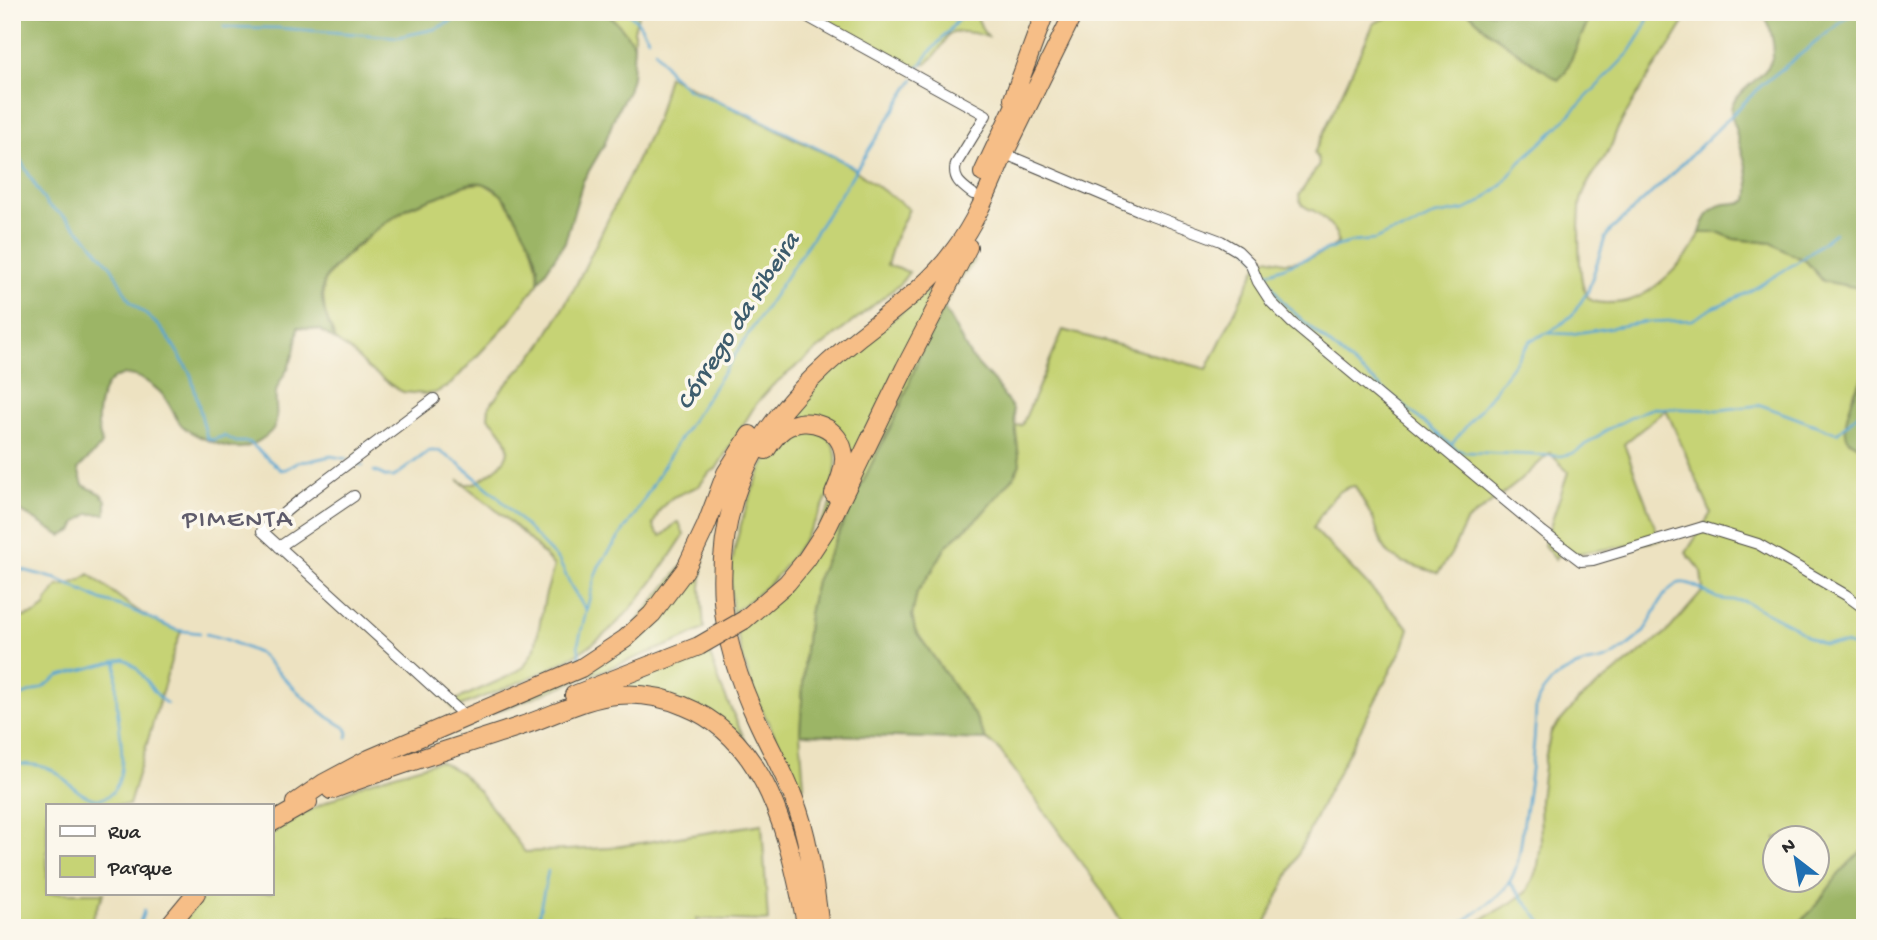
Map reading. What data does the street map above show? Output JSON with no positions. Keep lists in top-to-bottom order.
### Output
{
  "districts": ["PIMENTA"],
  "water": ["Córrego da Ribeira"],
  "legend": ["Rua", "Parque"],
  "north": "top left"
}
